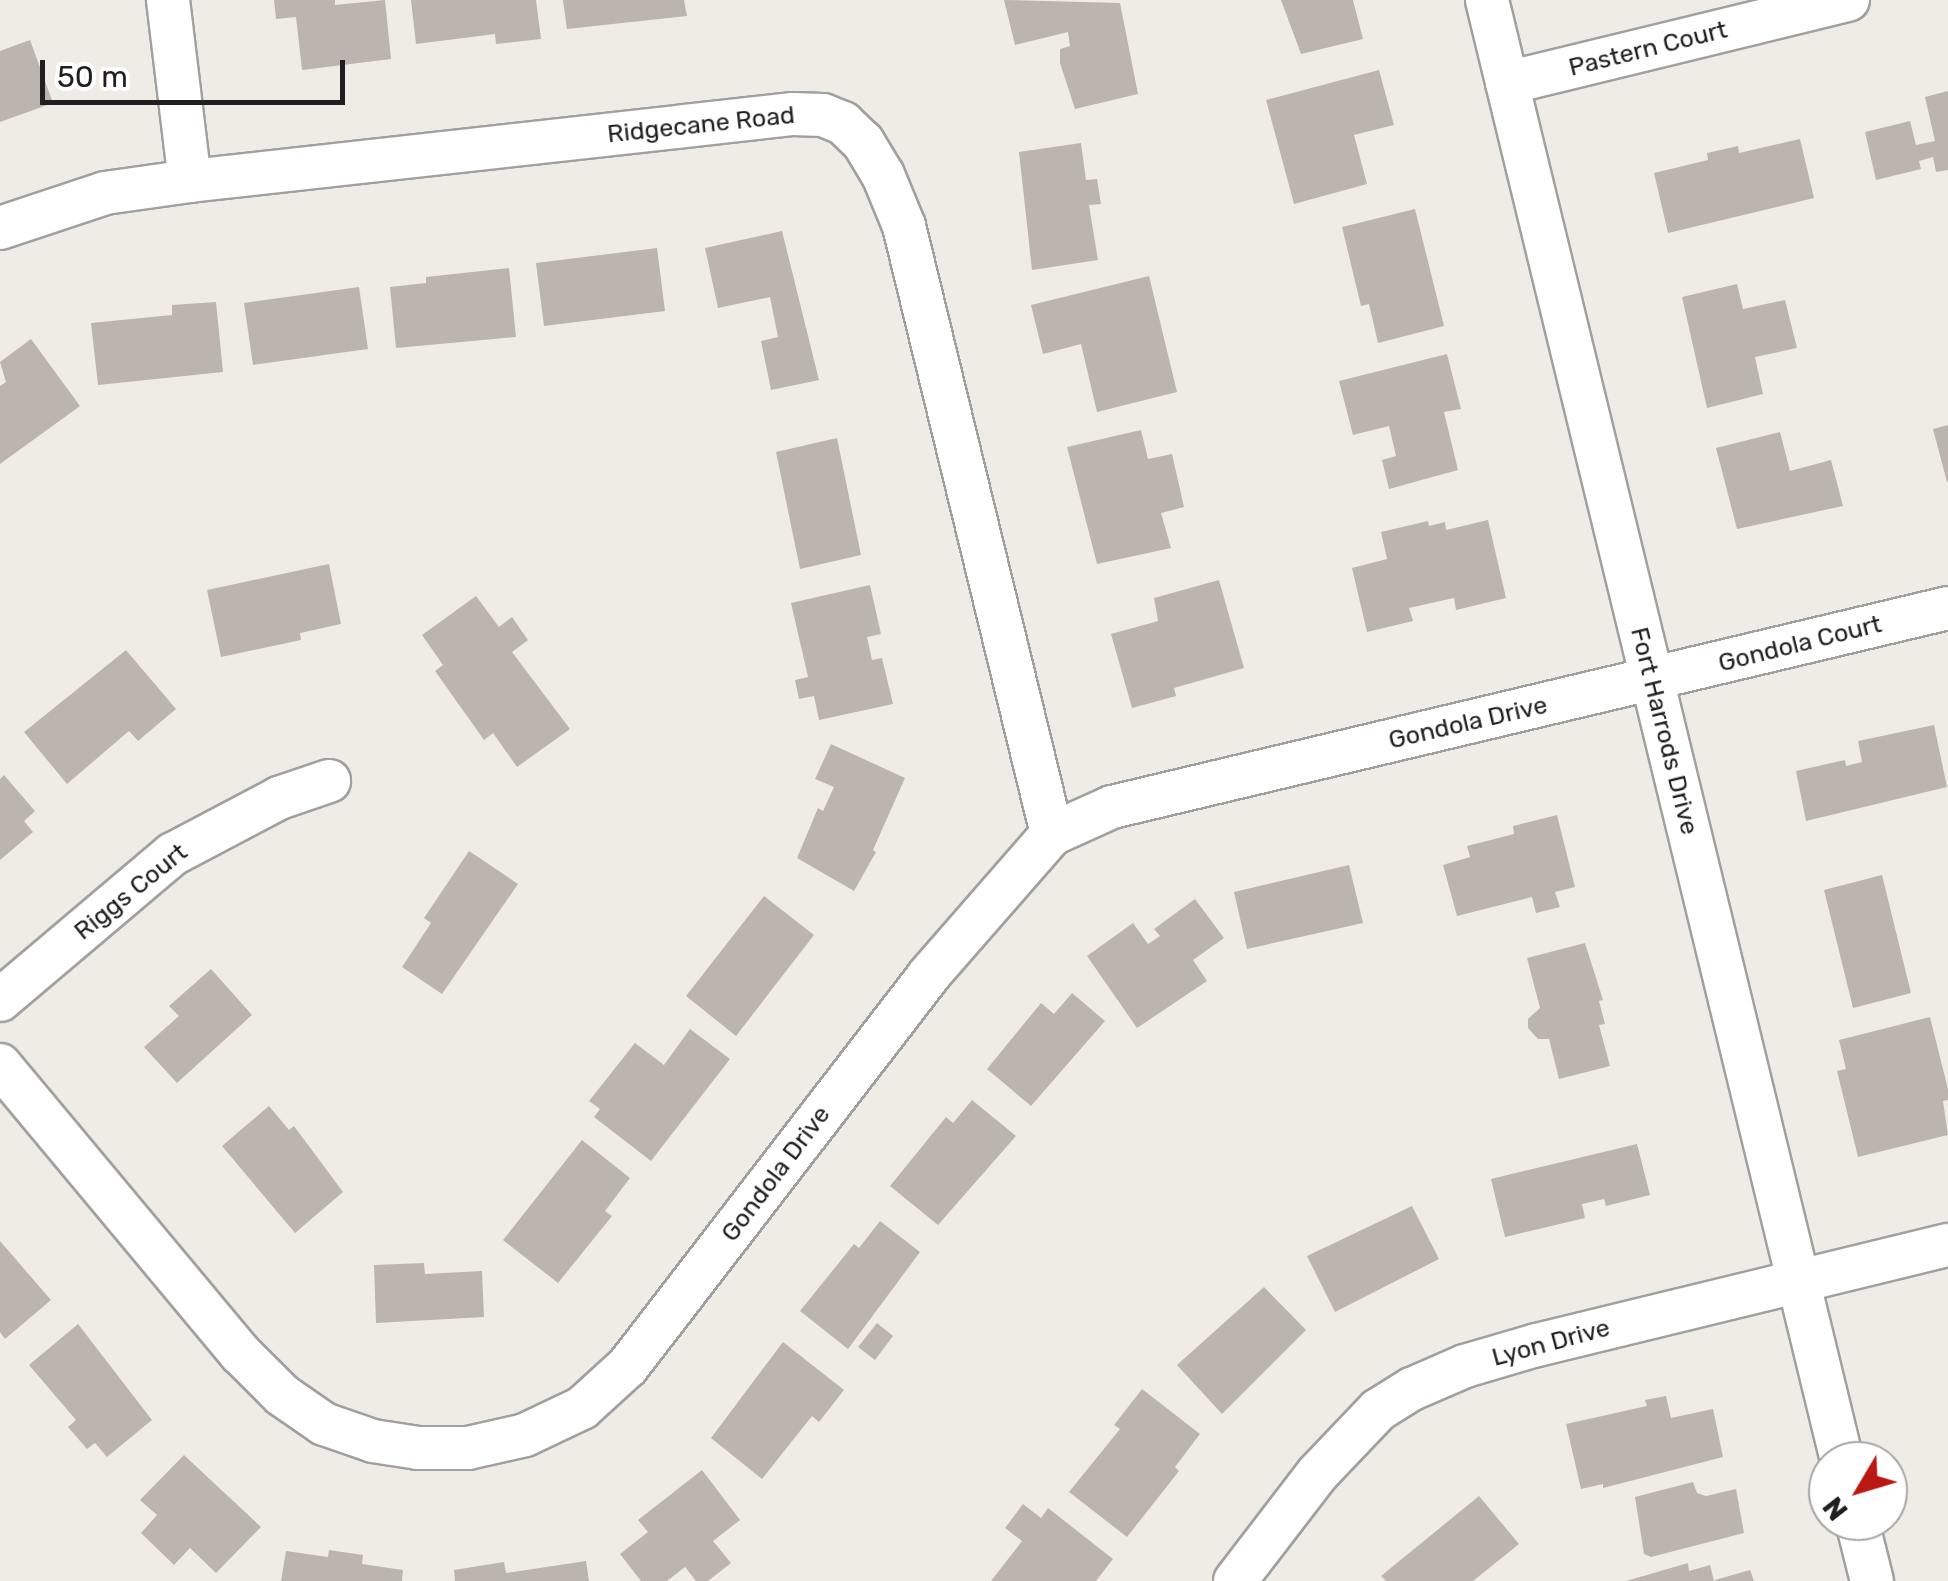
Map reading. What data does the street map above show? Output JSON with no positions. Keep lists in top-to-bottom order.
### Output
{
  "streets": {
    "street": [
      "Pastern Court",
      "Ridgecane Road",
      "Gondola Court",
      "Gondola Drive",
      "Fort Harrods Drive",
      "Riggs Court",
      "Lyon Drive"
    ]
  },
  "crossings": [
    ["Pastern Court", "Fort Harrods Drive"],
    ["Ridgecane Road", "Gondola Drive"],
    ["Gondola Court", "Gondola Drive"],
    ["Gondola Court", "Fort Harrods Drive"],
    ["Gondola Drive", "Fort Harrods Drive"],
    ["Fort Harrods Drive", "Lyon Drive"]
  ],
  "scale_bar": "50 m",
  "north": "bottom left"
}
